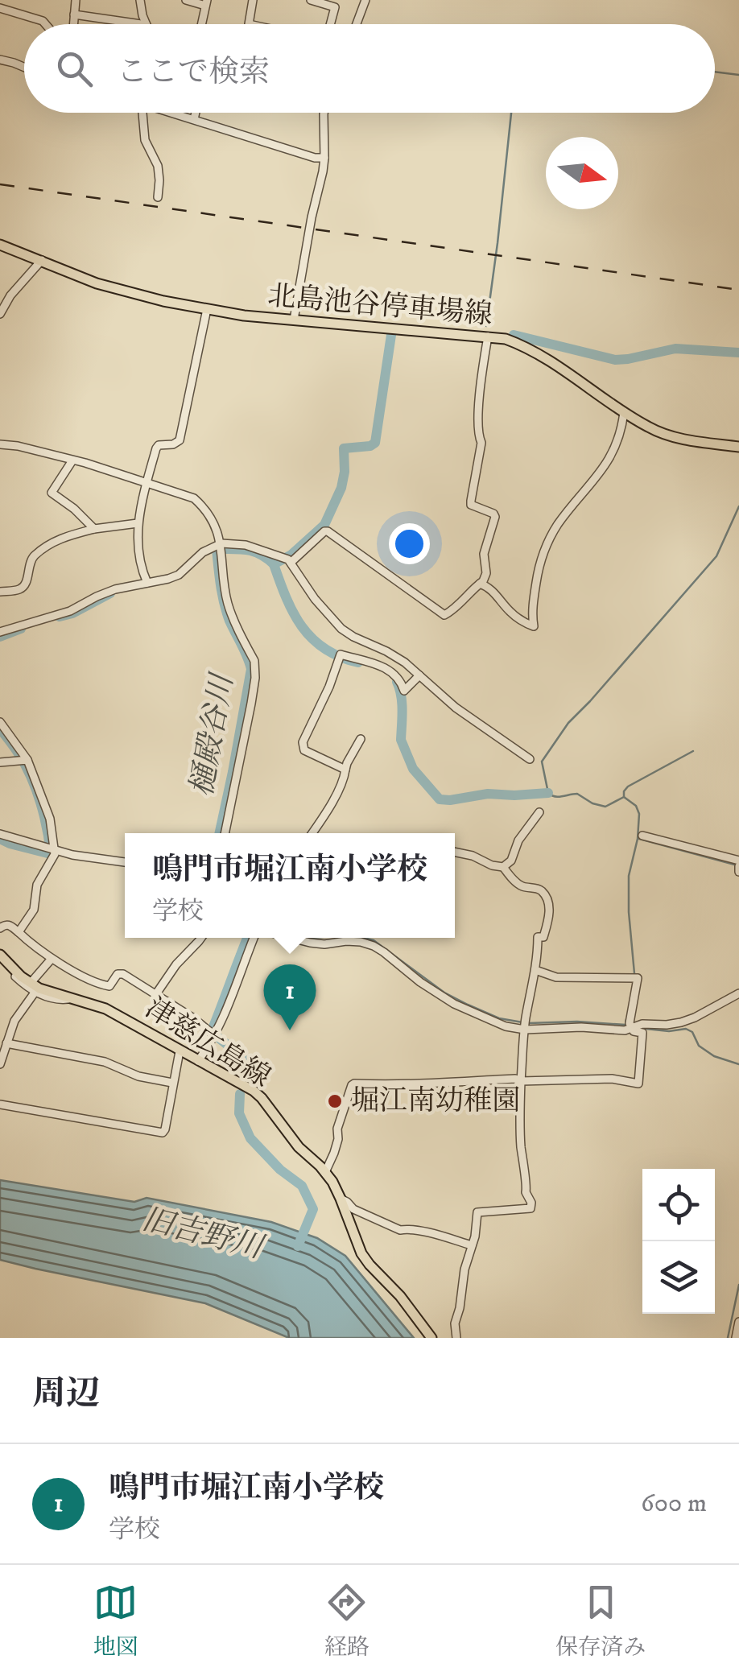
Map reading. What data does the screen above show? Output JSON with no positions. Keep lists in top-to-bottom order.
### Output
{
  "streets": {
    "main road": ["北島池谷停車場線", "津慈広島線"]
  },
  "water": ["樋殿谷川", "旧吉野川"],
  "places": ["堀江南幼稚園"],
  "north": "right",
  "page": {
    "search": "ここで検索",
    "popup": ["鳴門市堀江南小学校", "学校"],
    "pins": "1",
    "heading": "周辺",
    "list": [
      {
        "mark": "1",
        "name": "鳴門市堀江南小学校",
        "note": "学校",
        "value": "600 m"
      }
    ],
    "nav": ["地図", "経路", "保存済み"]
  }
}
